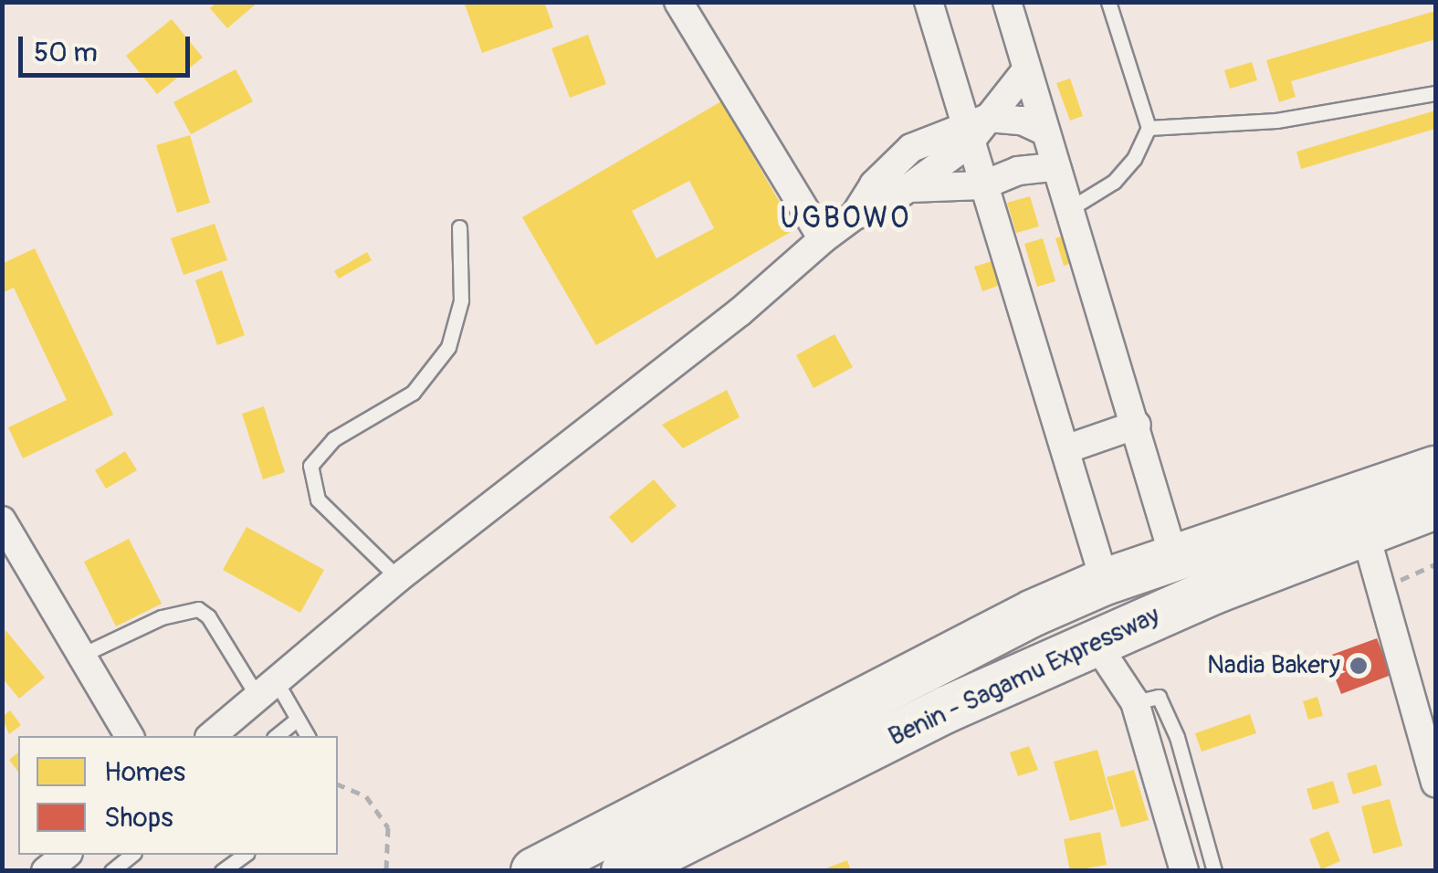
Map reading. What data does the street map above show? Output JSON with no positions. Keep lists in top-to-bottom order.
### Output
{
  "streets": {
    "highway": ["Benin - Sagamu Expressway"]
  },
  "districts": ["UGBOWO"],
  "places": ["Nadia Bakery"],
  "legend": ["Homes", "Shops"],
  "scale_bar": "50 m"
}
